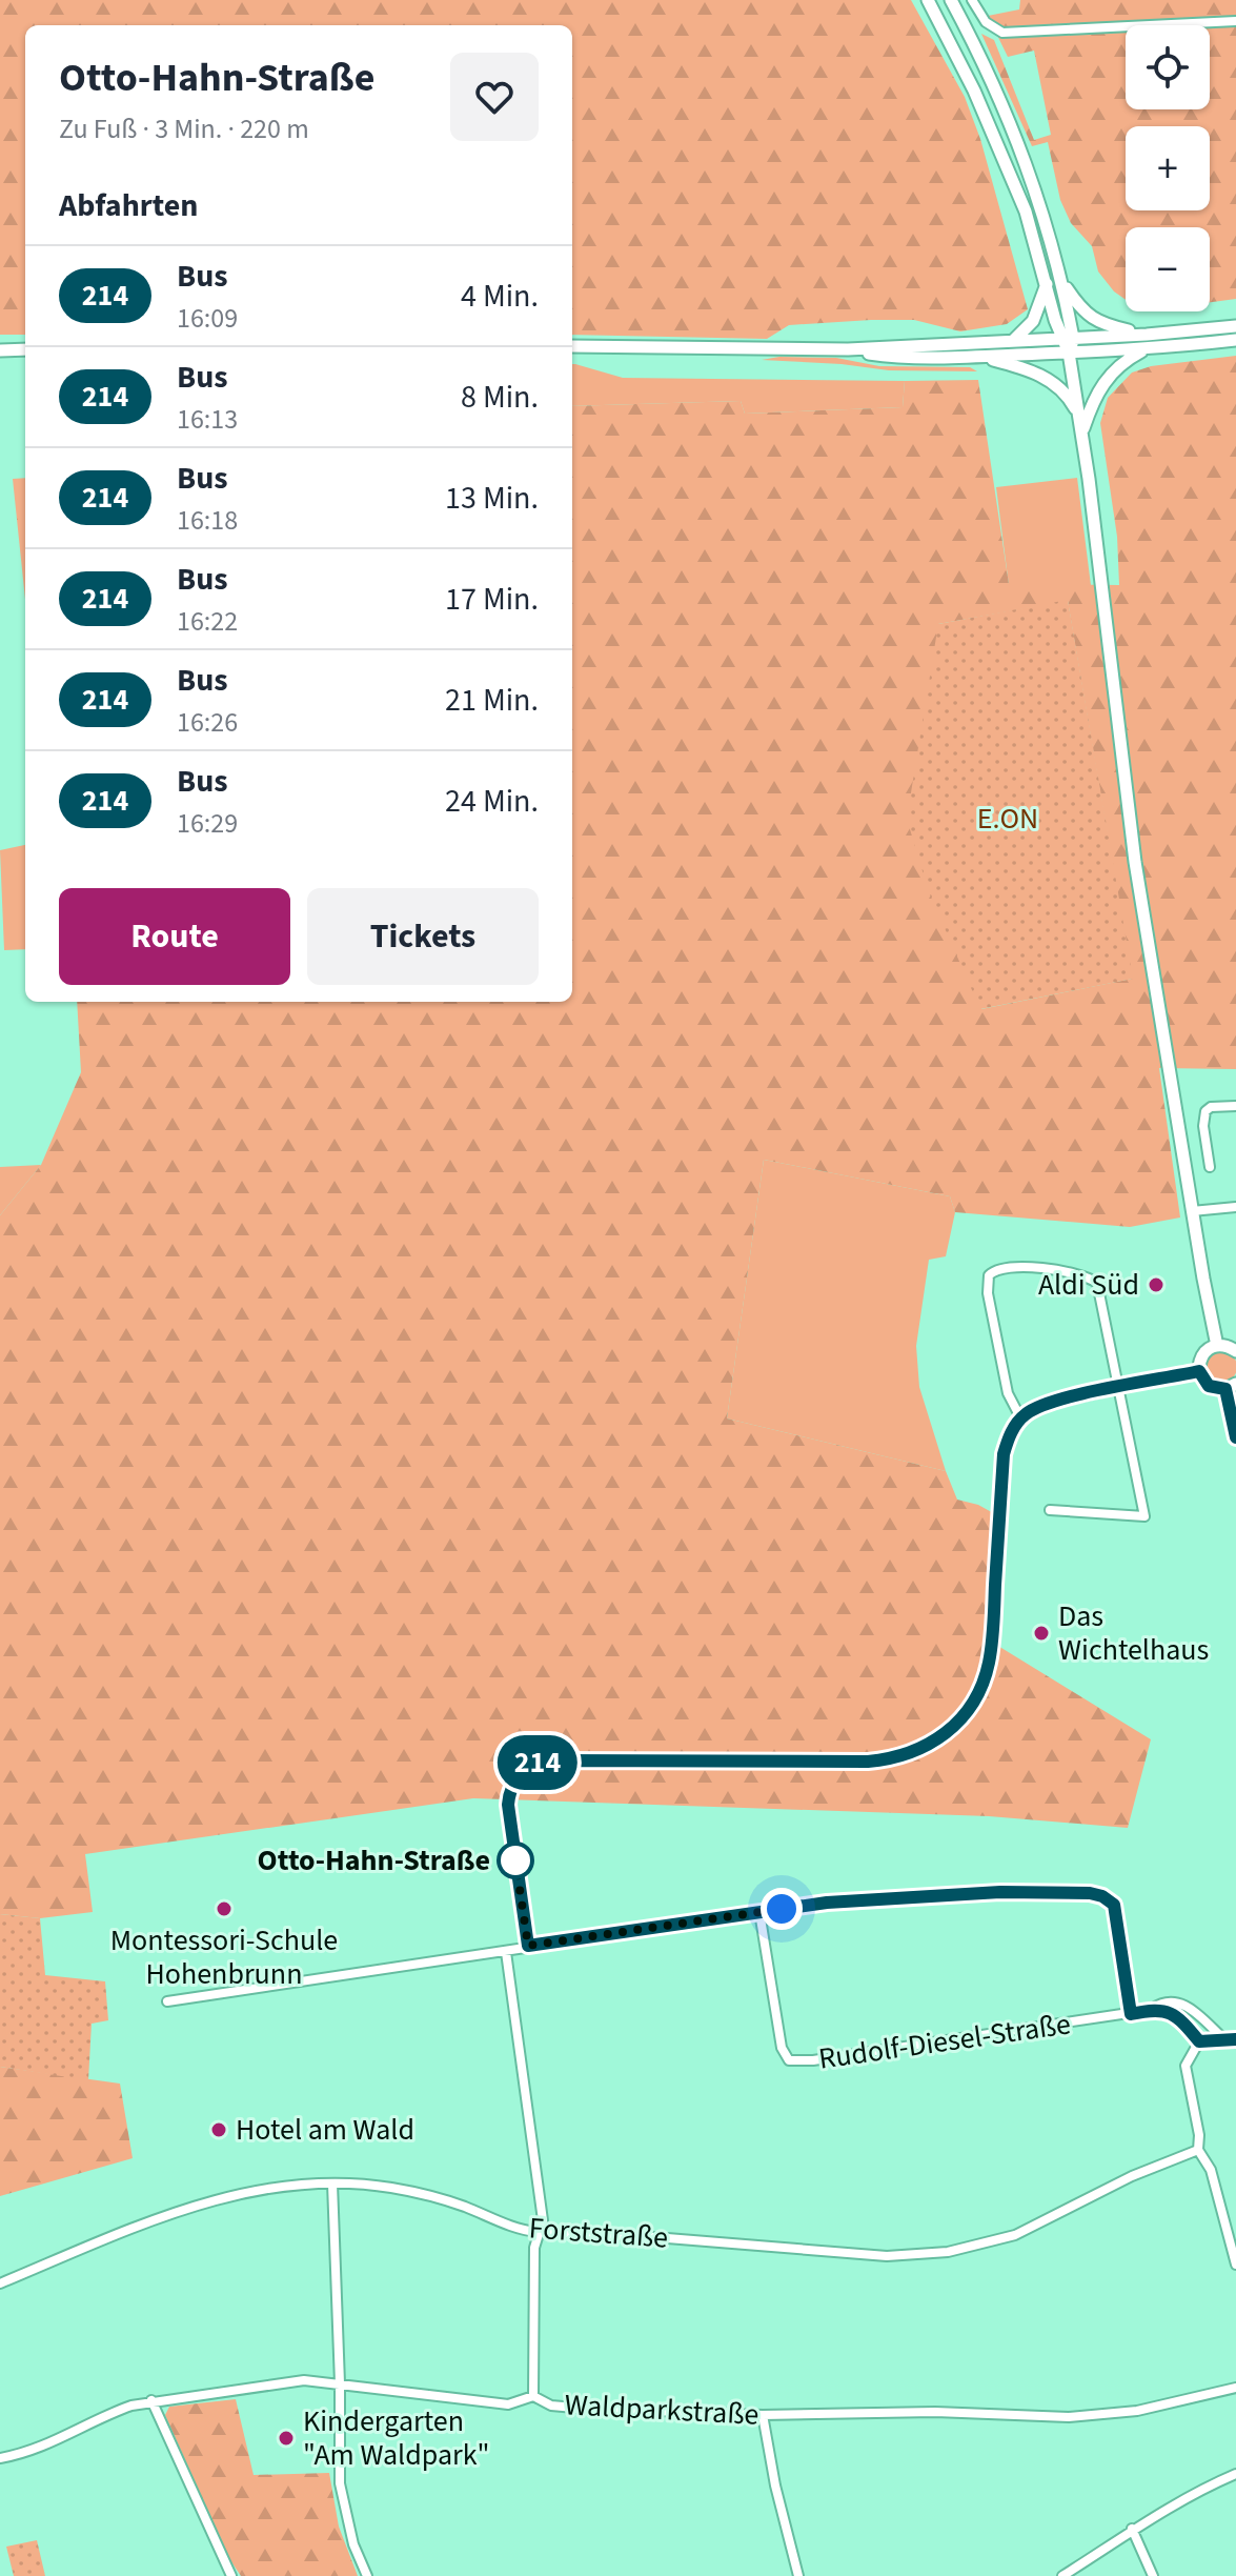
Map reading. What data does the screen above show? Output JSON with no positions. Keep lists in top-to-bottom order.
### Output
{
  "streets": {
    "street": ["Rudolf-Diesel-Straße", "Forststraße", "Waldparkstraße"]
  },
  "parks": ["E.ON"],
  "places": [
    "Aldi Süd",
    "Das Wichtelhaus",
    "Otto-Hahn-Straße",
    "Montessori-Schule Hohenbrunn",
    "Hotel am Wald",
    "Kindergarten \"Am Waldpark\""
  ],
  "lines": ["bus line 214"],
  "page": {
    "on_map": "214",
    "map_buttons": ["+", "−"],
    "heading": [
      ["Otto-Hahn-Straße", "Zu Fuß · 3 Min. · 220 m"],
      "Abfahrten"
    ],
    "list": [
      {
        "mark": "214",
        "name": "Bus",
        "note": "16:09",
        "value": "4 Min."
      },
      {
        "mark": "214",
        "name": "Bus",
        "note": "16:13",
        "value": "8 Min."
      },
      {
        "mark": "214",
        "name": "Bus",
        "note": "16:18",
        "value": "13 Min."
      },
      {
        "mark": "214",
        "name": "Bus",
        "note": "16:22",
        "value": "17 Min."
      },
      {
        "mark": "214",
        "name": "Bus",
        "note": "16:26",
        "value": "21 Min."
      },
      {
        "mark": "214",
        "name": "Bus",
        "note": "16:29",
        "value": "24 Min."
      }
    ],
    "buttons": ["Route", "Tickets"]
  }
}
